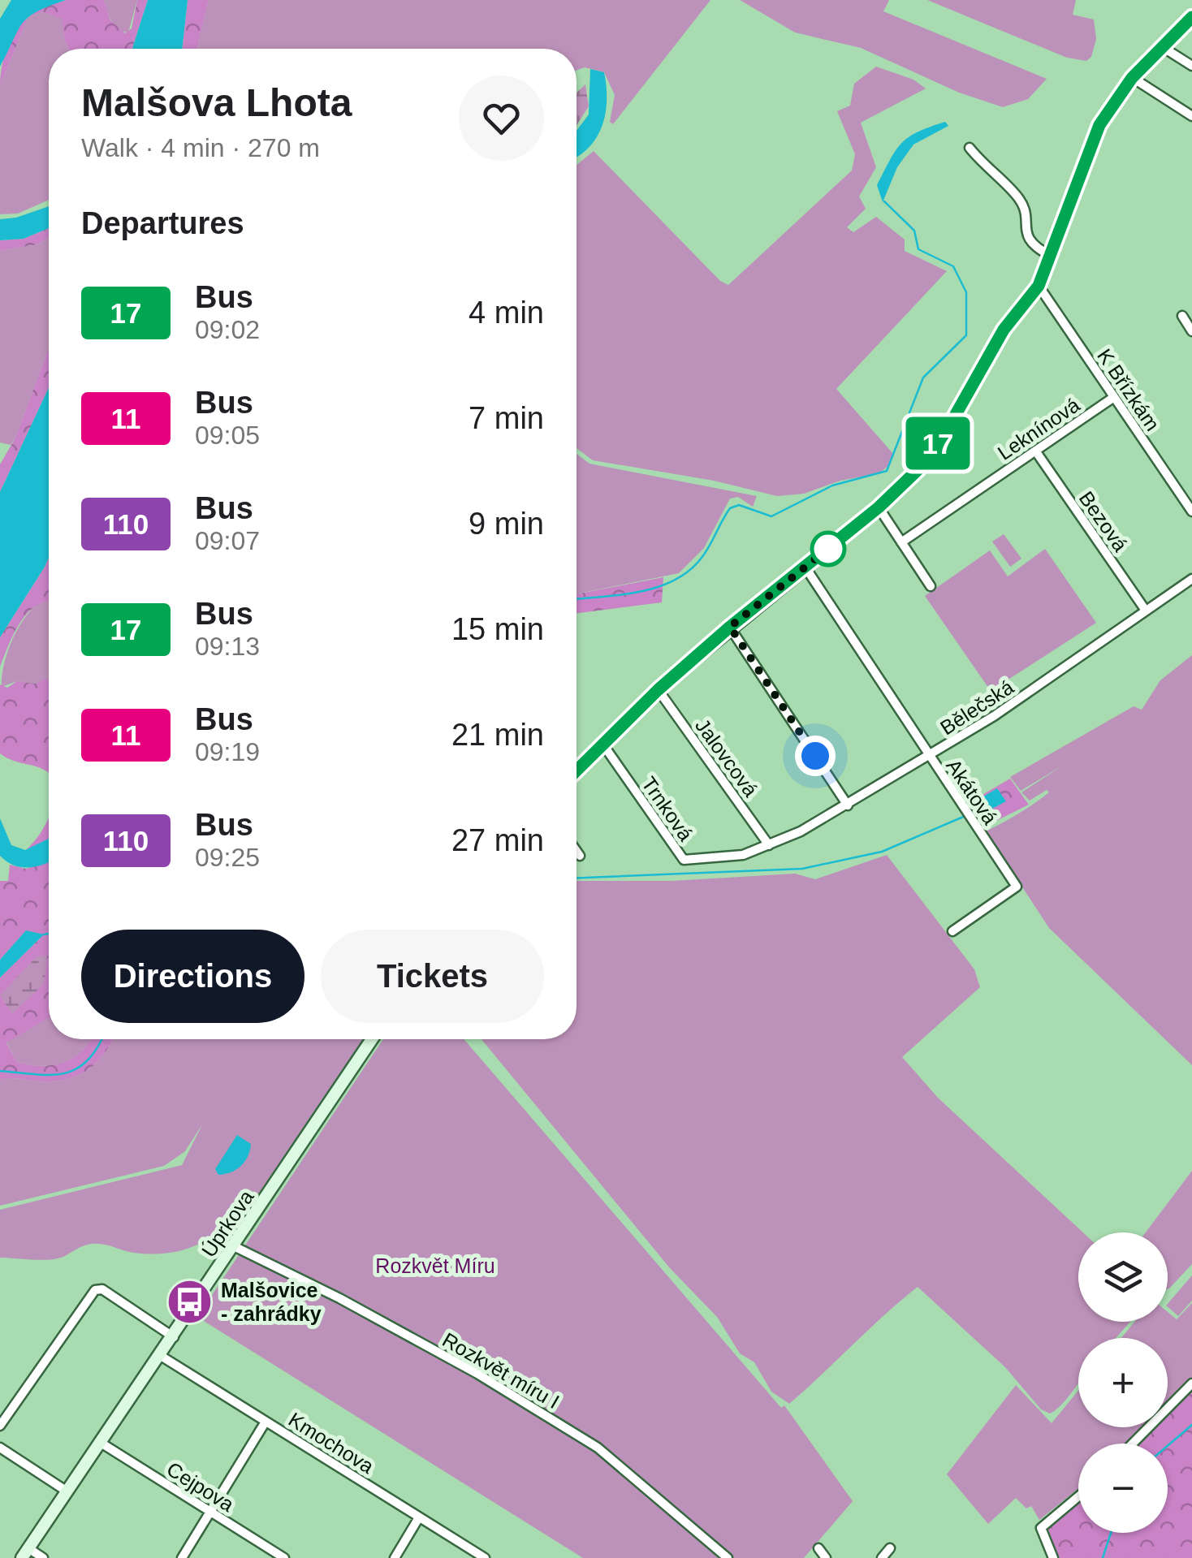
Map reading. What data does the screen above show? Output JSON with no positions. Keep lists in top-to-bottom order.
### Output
{
  "streets": {
    "street": [
      "K Břízkám",
      "Leknínová",
      "Bezová",
      "Bělečská",
      "Jalovcová",
      "Akátová",
      "Trnková",
      "Úprkova",
      "Rozkvět míru I",
      "Kmochova",
      "Cejpova"
    ]
  },
  "crossings": [
    ["K Břízkám", "Leknínová"],
    ["Leknínová", "Bezová"],
    ["Bezová", "Bělečská"],
    ["Bělečská", "Jalovcová"],
    ["Bělečská", "Akátová"],
    ["Bělečská", "Trnková"],
    ["Jalovcová", "Trnková"],
    ["Úprkova", "Rozkvět míru I"],
    ["Úprkova", "Kmochova"],
    ["Úprkova", "Cejpova"]
  ],
  "parks": ["Rozkvět Míru"],
  "places": {
    "bus stop": ["Malšovice - zahrádky"]
  },
  "lines": ["bus line 17"],
  "page": {
    "on_map": "17",
    "heading": [
      ["Malšova Lhota", "Walk · 4 min · 270 m"],
      "Departures"
    ],
    "list": [
      {
        "mark": "17",
        "name": "Bus",
        "note": "09:02",
        "value": "4 min"
      },
      {
        "mark": "11",
        "name": "Bus",
        "note": "09:05",
        "value": "7 min"
      },
      {
        "mark": "110",
        "name": "Bus",
        "note": "09:07",
        "value": "9 min"
      },
      {
        "mark": "17",
        "name": "Bus",
        "note": "09:13",
        "value": "15 min"
      },
      {
        "mark": "11",
        "name": "Bus",
        "note": "09:19",
        "value": "21 min"
      },
      {
        "mark": "110",
        "name": "Bus",
        "note": "09:25",
        "value": "27 min"
      }
    ],
    "buttons": ["Directions", "Tickets"],
    "map_buttons": ["+", "−"]
  }
}
